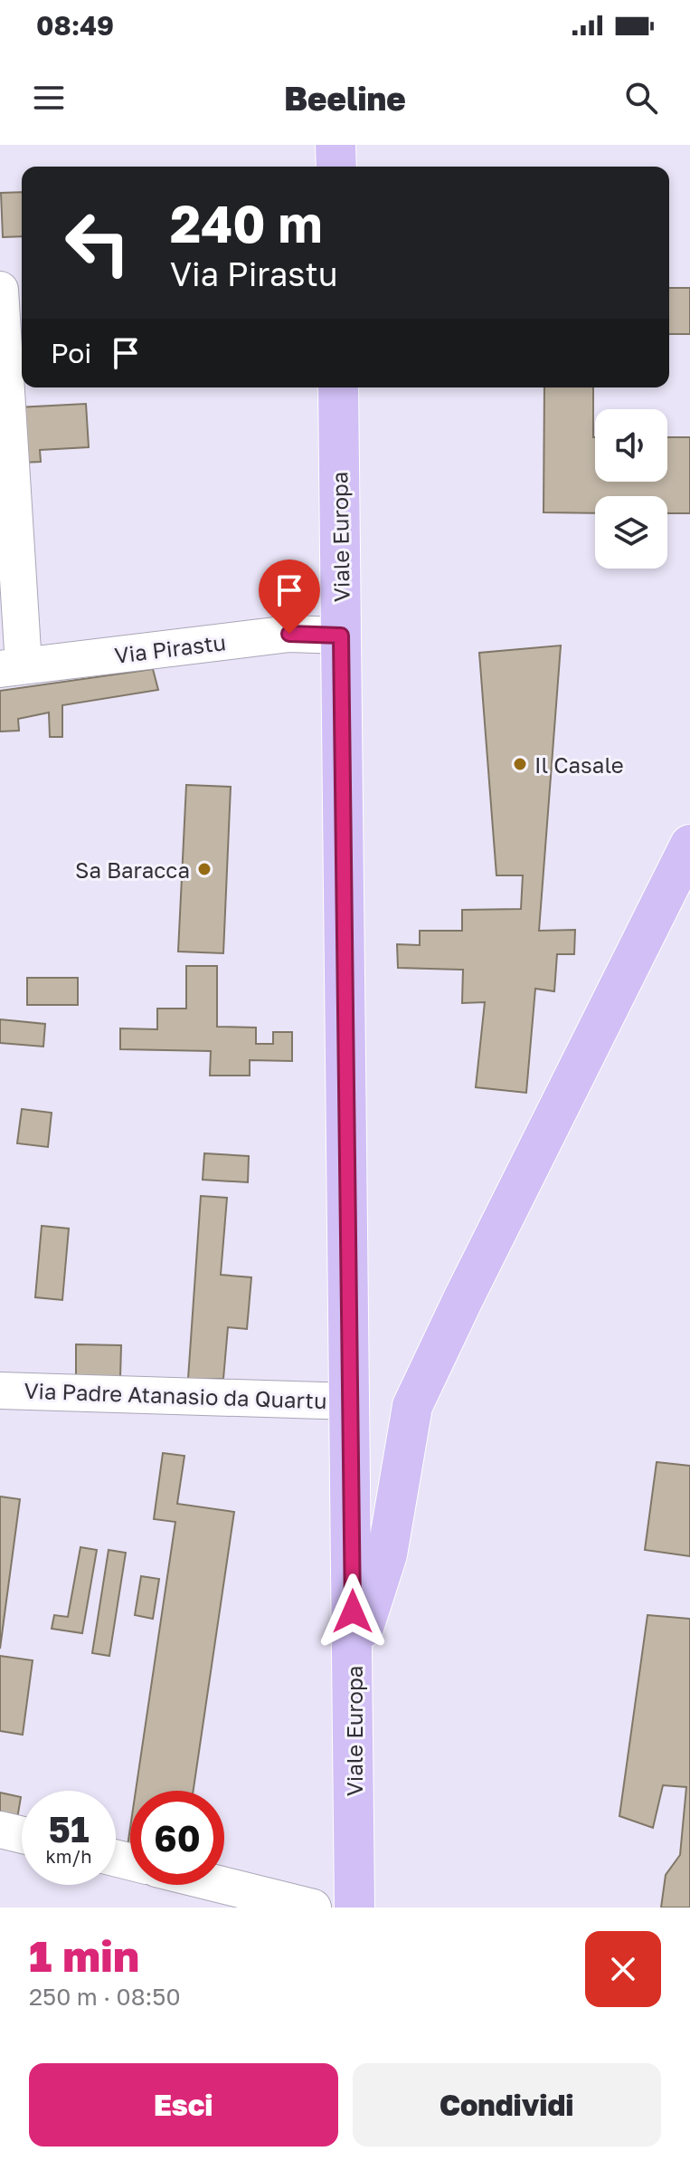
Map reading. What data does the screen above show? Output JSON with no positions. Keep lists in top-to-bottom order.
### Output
{
  "streets": {
    "main road": ["Viale Europa"],
    "street": ["Via Pirastu", "Via Padre Atanasio da Quartu"]
  },
  "crossings": [
    ["Viale Europa", "Via Pirastu"],
    ["Viale Europa", "Via Padre Atanasio da Quartu"]
  ],
  "places": ["Il Casale", "Sa Baracca"],
  "page": {
    "status": "08:49",
    "header": "Beeline",
    "turn": ["240 m", "Via Pirastu"],
    "then": "Poi",
    "speed": "51 km/h",
    "limit": "60",
    "heading": ["1 min", "250 m · 08:50"],
    "buttons": ["Esci", "Condividi"]
  }
}
